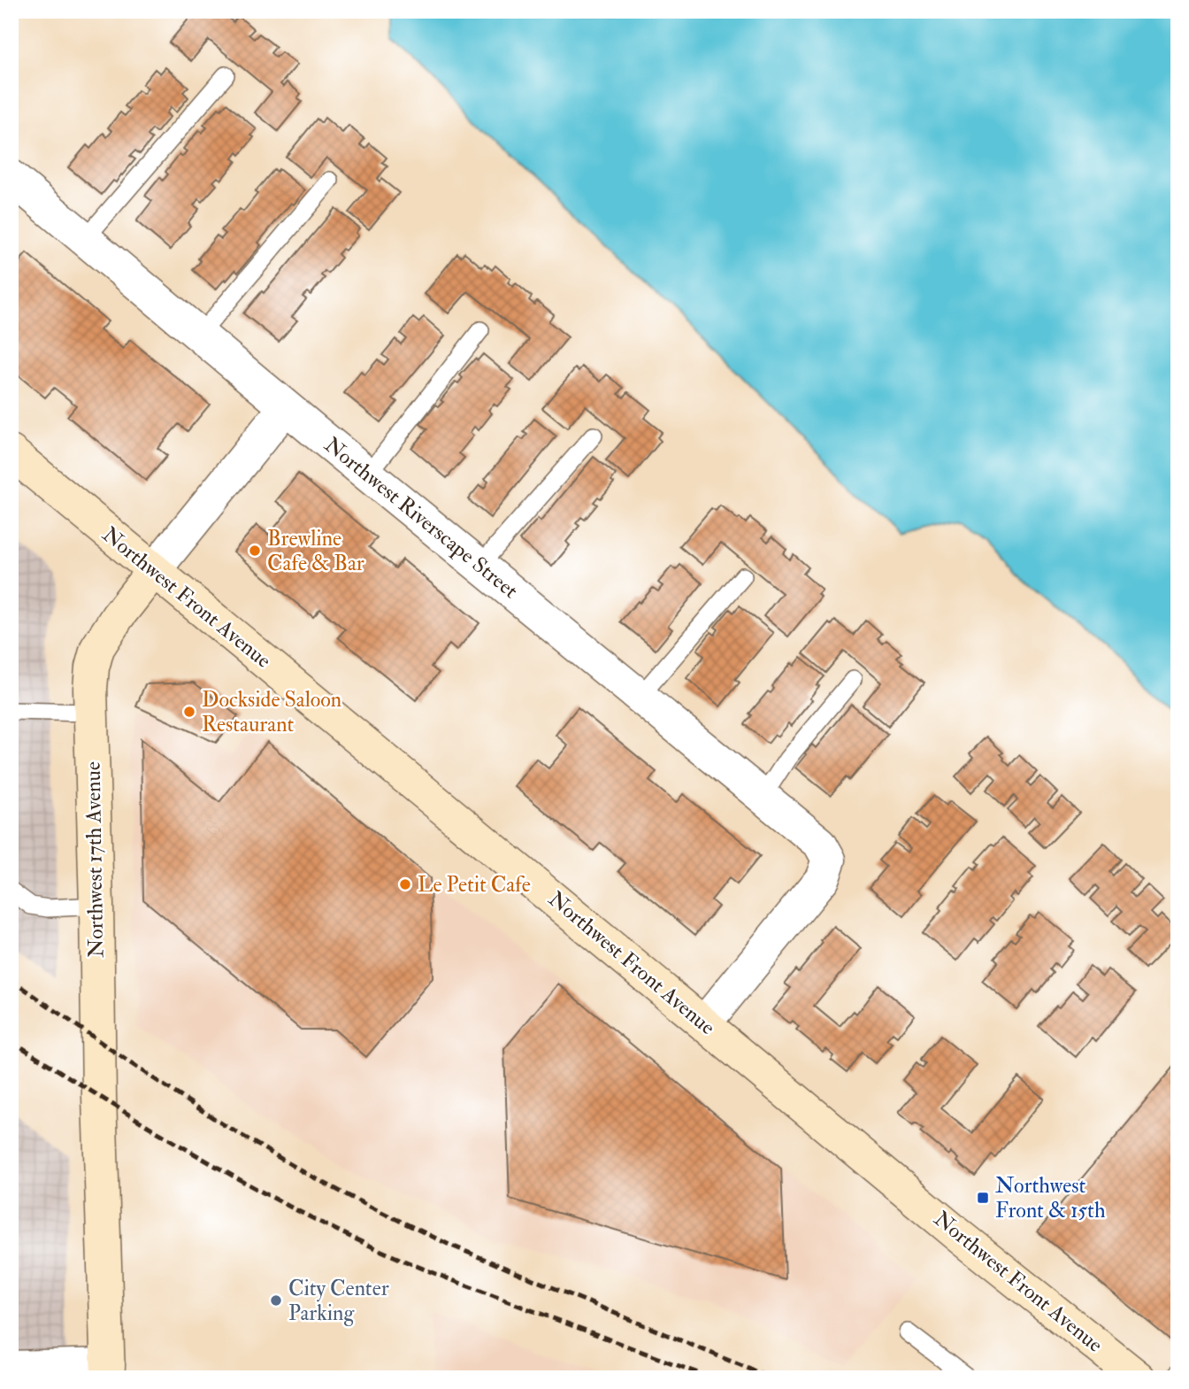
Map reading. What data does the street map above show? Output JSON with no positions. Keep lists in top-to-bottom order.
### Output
{
  "streets": {
    "main road": ["Northwest Front Avenue", "Northwest 17th Avenue"],
    "street": ["Northwest Riverscape Street"]
  },
  "crossings": [
    ["Northwest Riverscape Street", "Northwest Front Avenue"],
    ["Northwest Riverscape Street", "Northwest 17th Avenue"],
    ["Northwest Front Avenue", "Northwest 17th Avenue"]
  ],
  "places": {
    "other": [
      "Brewline Cafe & Bar",
      "Dockside Saloon Restaurant",
      "Le Petit Cafe",
      "City Center Parking"
    ],
    "transit": ["Northwest Front & 15th"]
  }
}
